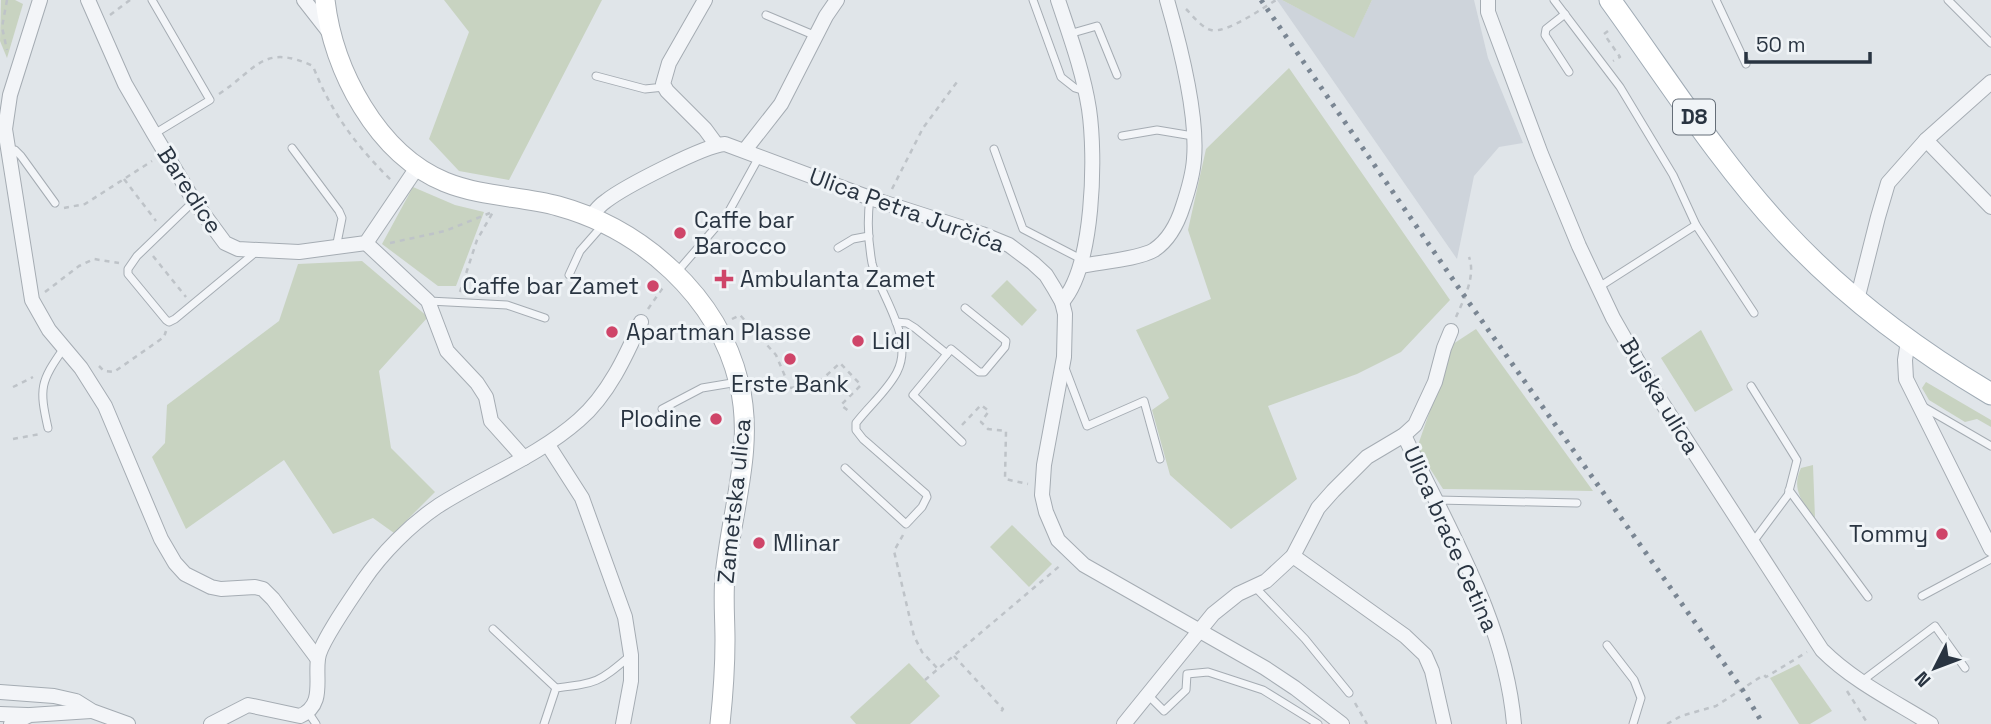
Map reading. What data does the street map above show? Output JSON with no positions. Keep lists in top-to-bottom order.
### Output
{
  "streets": {
    "main road": ["D8", "Zametska ulica"],
    "street": [
      "Baredice",
      "Ulica Petra Jurčića",
      "Bujska ulica",
      "Ulica braće Cetina"
    ]
  },
  "places": {
    "other": [
      "Caffe bar Barocco",
      "Caffe bar Zamet",
      "Apartman Plasse",
      "Lidl",
      "Erste Bank",
      "Plodine",
      "Tommy",
      "Mlinar"
    ],
    "health": ["Ambulanta Zamet"]
  },
  "scale_bar": "50 m",
  "north": "bottom left"
}
